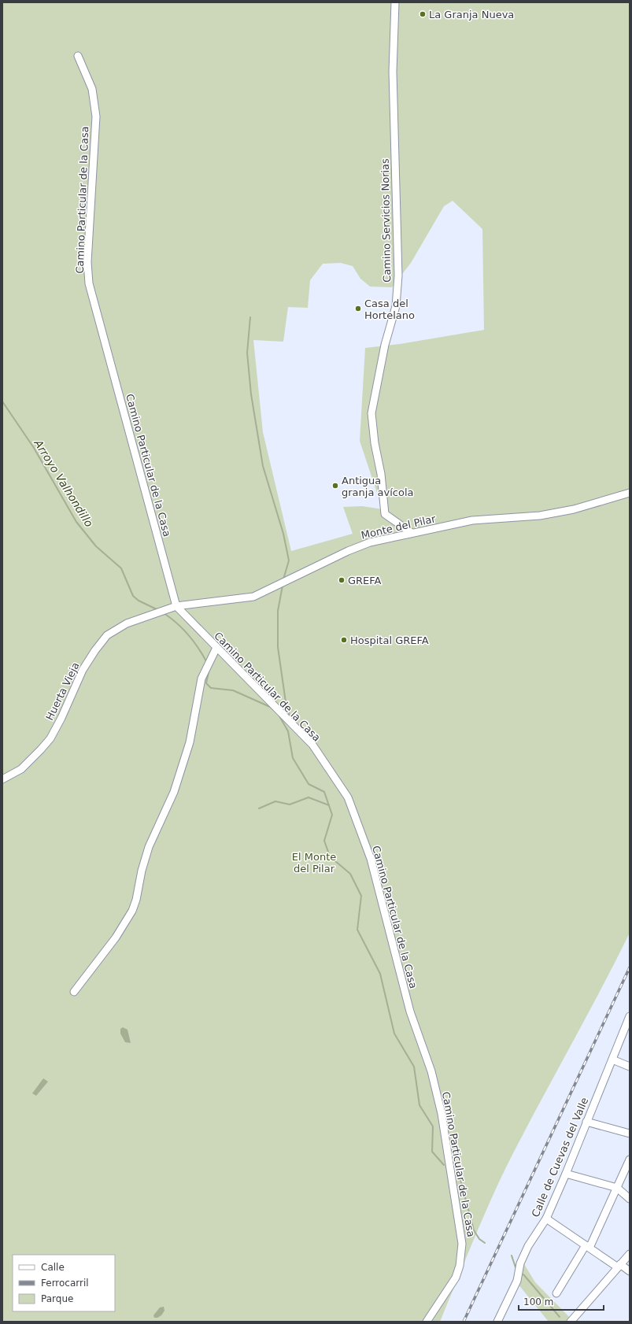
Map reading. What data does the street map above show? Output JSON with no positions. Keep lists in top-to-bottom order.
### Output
{
  "streets": {
    "street": [
      "Camino Particular de la Casa",
      "Camino Servicios Norias",
      "Monte del Pilar",
      "Huerta Vieja",
      "Calle de Cuevas del Valle"
    ]
  },
  "crossings": [
    ["Camino Particular de la Casa", "Monte del Pilar"],
    ["Camino Servicios Norias", "Monte del Pilar"],
    ["Monte del Pilar", "Huerta Vieja"]
  ],
  "water": ["Arroyo Valhondillo"],
  "parks": ["El Monte del Pilar"],
  "places": [
    "La Granja Nueva",
    "Casa del Hortelano",
    "Antigua granja avícola",
    "GREFA",
    "Hospital GREFA"
  ],
  "legend": ["Calle", "Ferrocarril", "Parque"],
  "scale_bar": "100 m"
}
